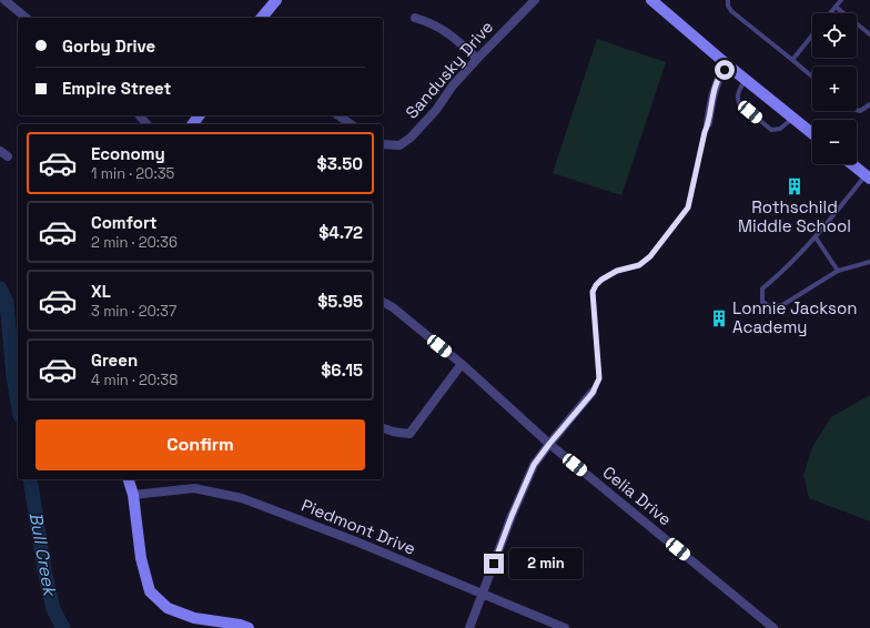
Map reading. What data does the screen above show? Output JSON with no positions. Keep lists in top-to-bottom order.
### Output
{
  "streets": {
    "street": ["Sandusky Drive", "Celia Drive", "Piedmont Drive"]
  },
  "water": ["Bull Creek"],
  "places": {
    "building": ["Rothschild Middle School", "Lonnie Jackson Academy"]
  },
  "page": {
    "map_buttons": ["+", "−"],
    "banner": ["Gorby Drive", "Empire Street"],
    "list": [
      {
        "name": "Economy",
        "note": "1 min · 20:35",
        "value": "$3.50"
      },
      {
        "name": "Comfort",
        "note": "2 min · 20:36",
        "value": "$4.72"
      },
      {
        "name": "XL",
        "note": "3 min · 20:37",
        "value": "$5.95"
      },
      {
        "name": "Green",
        "note": "4 min · 20:38",
        "value": "$6.15"
      }
    ],
    "buttons": "Confirm",
    "bubble": "2 min"
  }
}
